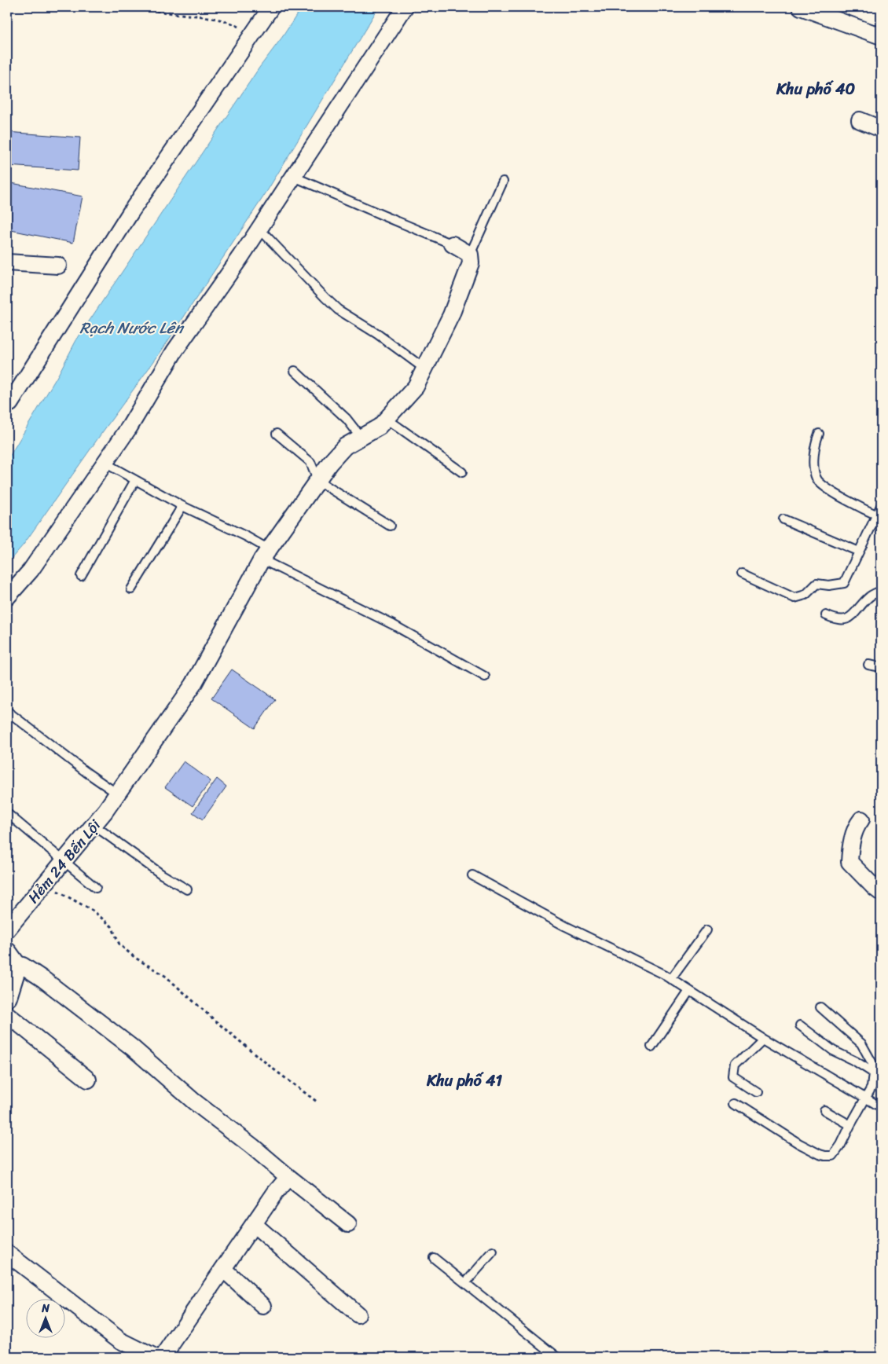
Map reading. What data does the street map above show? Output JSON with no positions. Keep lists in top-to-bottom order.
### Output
{
  "streets": {
    "street": ["Hẻm 24 Bến Lội"]
  },
  "districts": ["Khu phố 40", "Khu phố 41"],
  "water": ["Rạch Nước Lên"],
  "north": "top"
}
